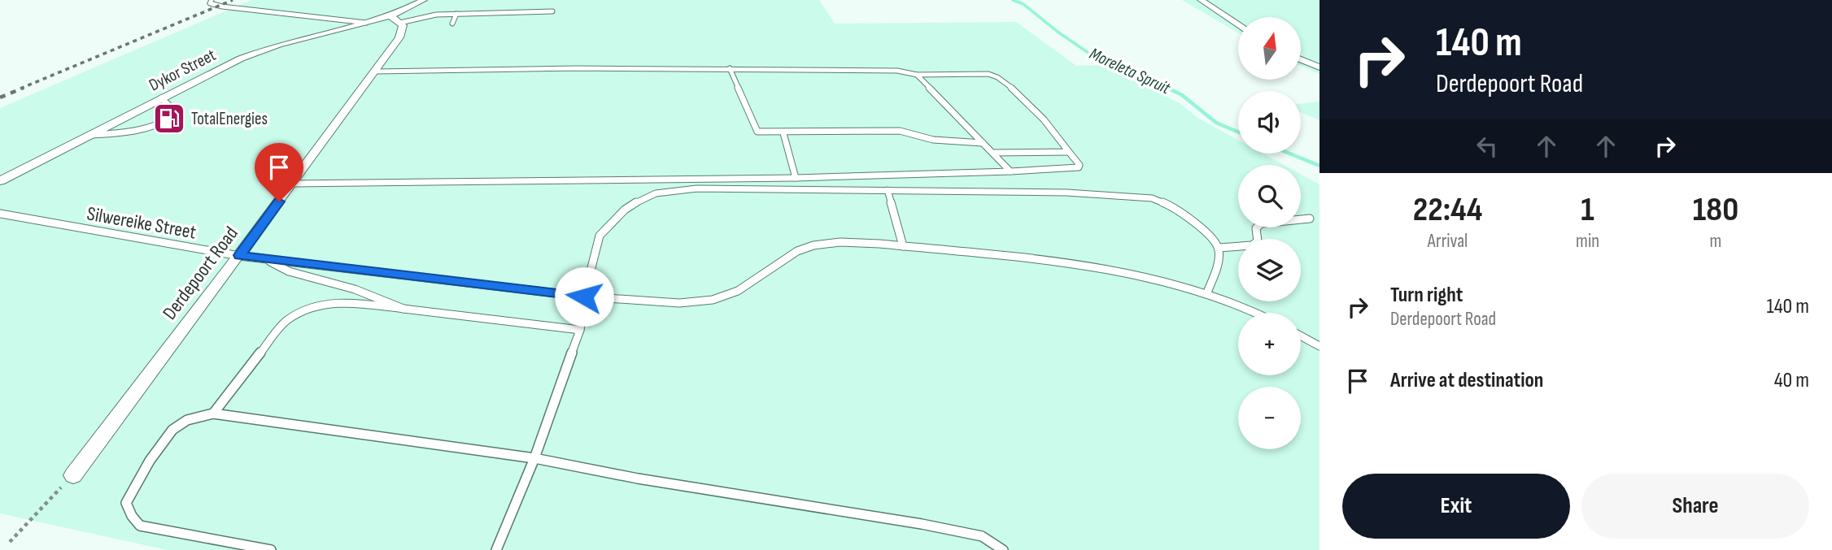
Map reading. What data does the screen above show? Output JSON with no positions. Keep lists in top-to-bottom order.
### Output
{
  "streets": {
    "street": ["Dykor Street", "Derdepoort Road"],
    "lane": ["Silwereike Street"]
  },
  "crossings": [
    ["Dykor Street", "Derdepoort Road"],
    ["Silwereike Street", "Derdepoort Road"]
  ],
  "water": ["Moreleta Spruit"],
  "places": {
    "fuel station": ["TotalEnergies"]
  },
  "north": "top",
  "page": {
    "turn": ["140 m", "Derdepoort Road"],
    "map_buttons": ["+", "−"],
    "eta": [
      "22:44",
      "Arrival",
      "1",
      "min",
      "180",
      "m"
    ],
    "list": [
      {
        "name": "Turn right",
        "note": "Derdepoort Road",
        "value": "140 m"
      },
      {
        "name": "Arrive at destination",
        "value": "40 m"
      }
    ],
    "buttons": ["Exit", "Share"]
  }
}
